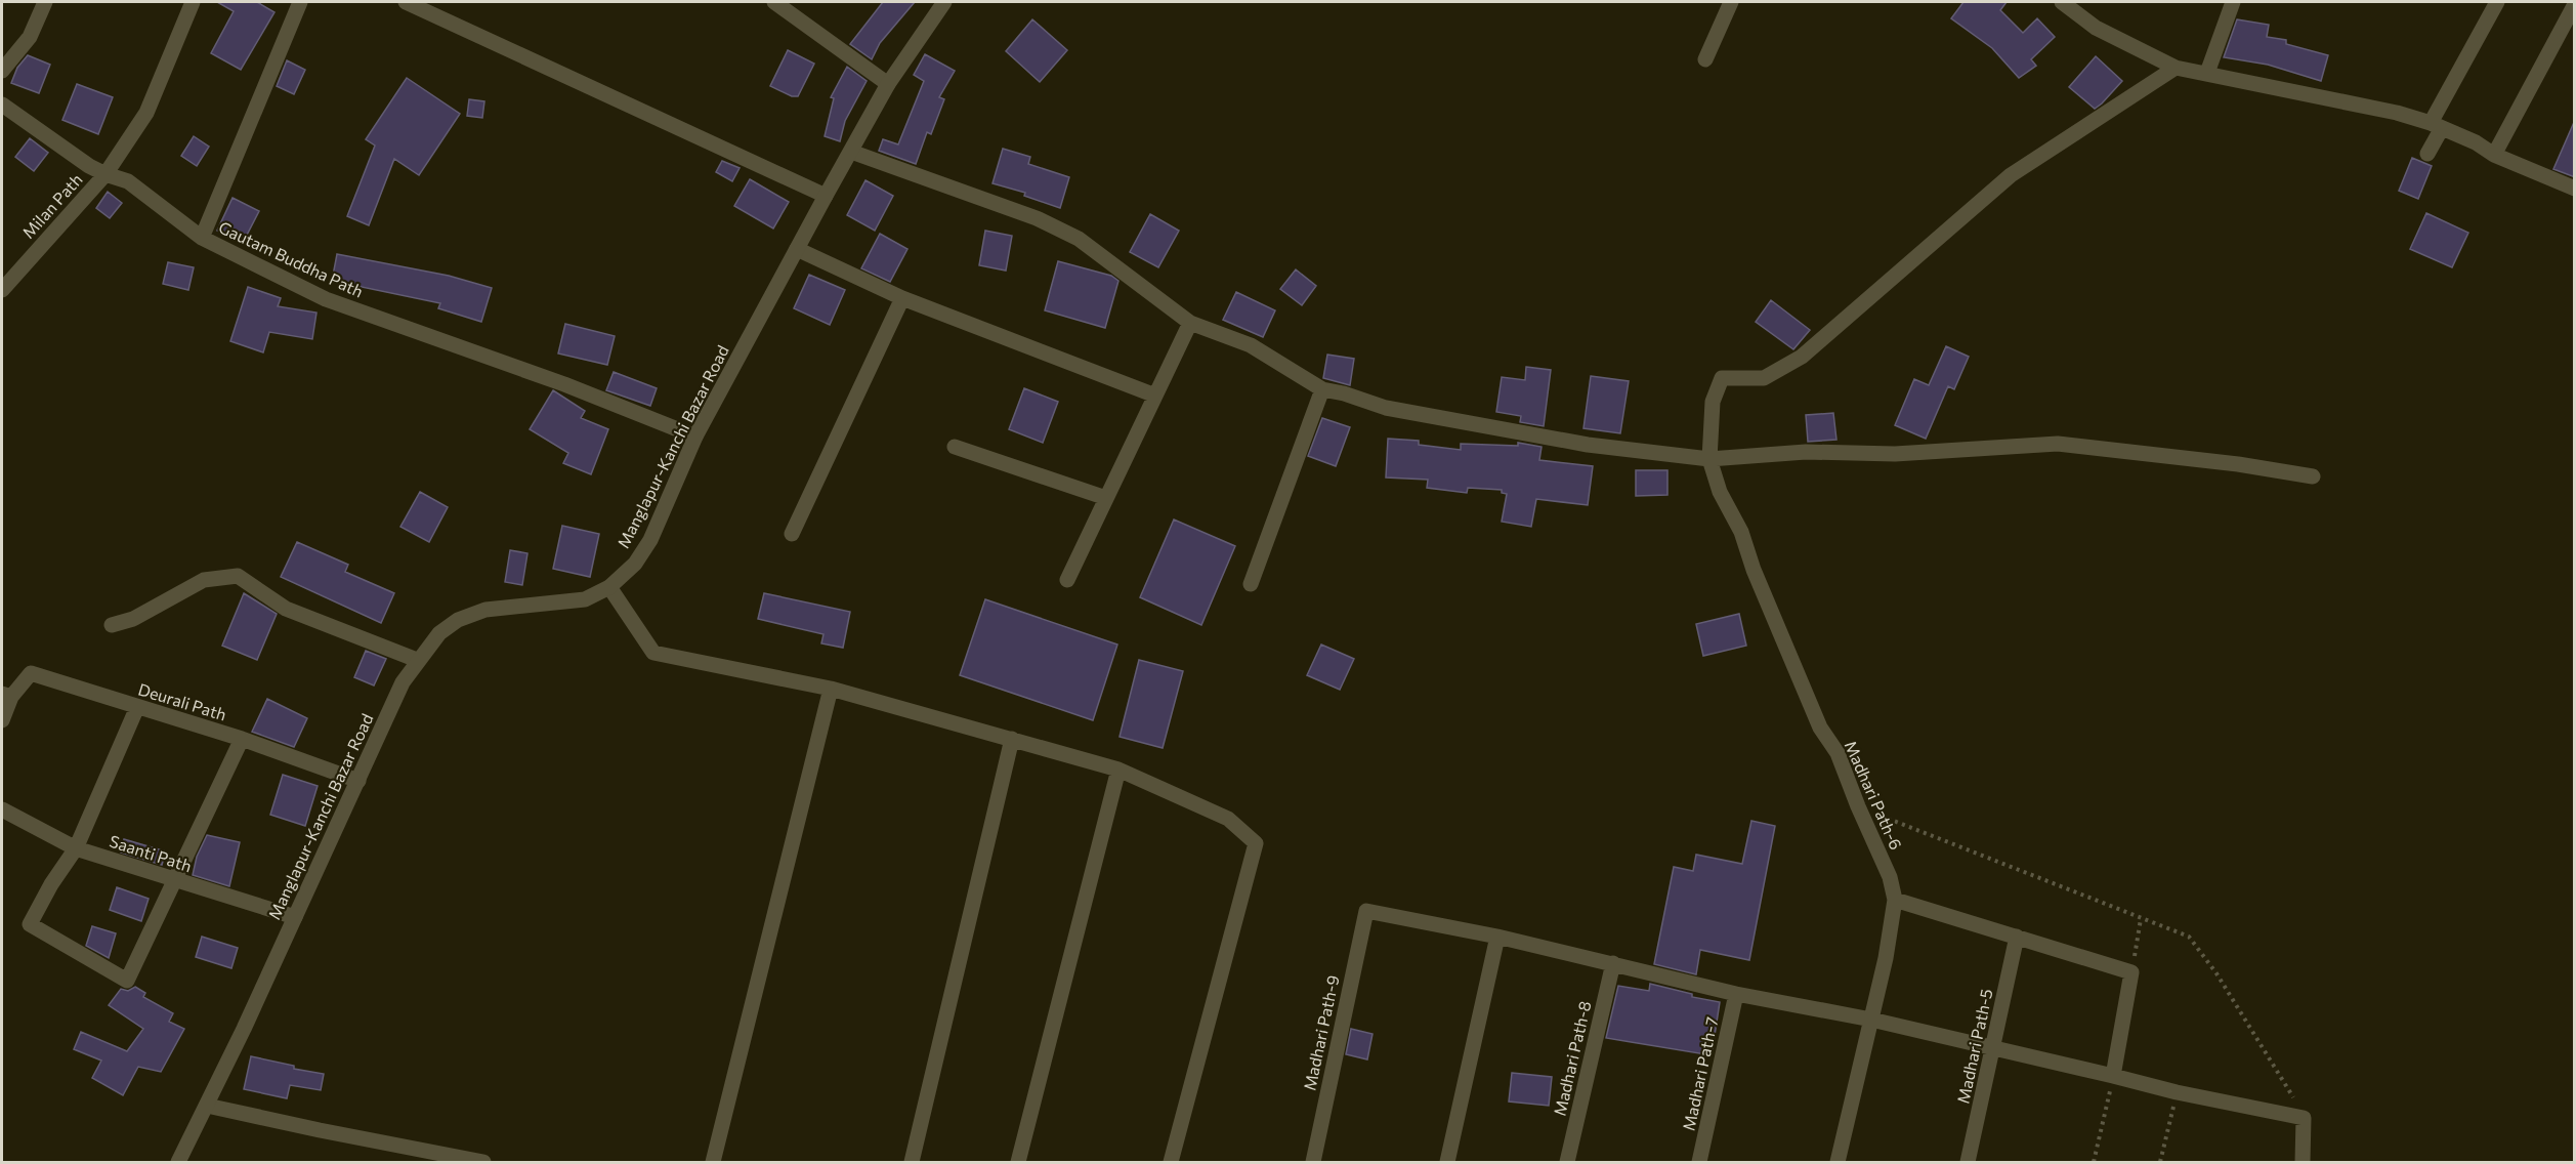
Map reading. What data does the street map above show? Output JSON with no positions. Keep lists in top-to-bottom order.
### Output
{
  "streets": {
    "street": [
      "Milan Path",
      "Gautam Buddha Path",
      "Manglapur-Kanchi Bazar Road",
      "Deurali Path",
      "Madhari Path-6",
      "Saanti Path",
      "Madhari Path-9",
      "Madhari Path-5",
      "Madhari Path-8",
      "Madhari Path-7"
    ]
  },
  "crossings": [
    ["Milan Path", "Gautam Buddha Path"],
    ["Gautam Buddha Path", "Manglapur-Kanchi Bazar Road"],
    ["Manglapur-Kanchi Bazar Road", "Deurali Path"],
    ["Manglapur-Kanchi Bazar Road", "Saanti Path"]
  ]
}
